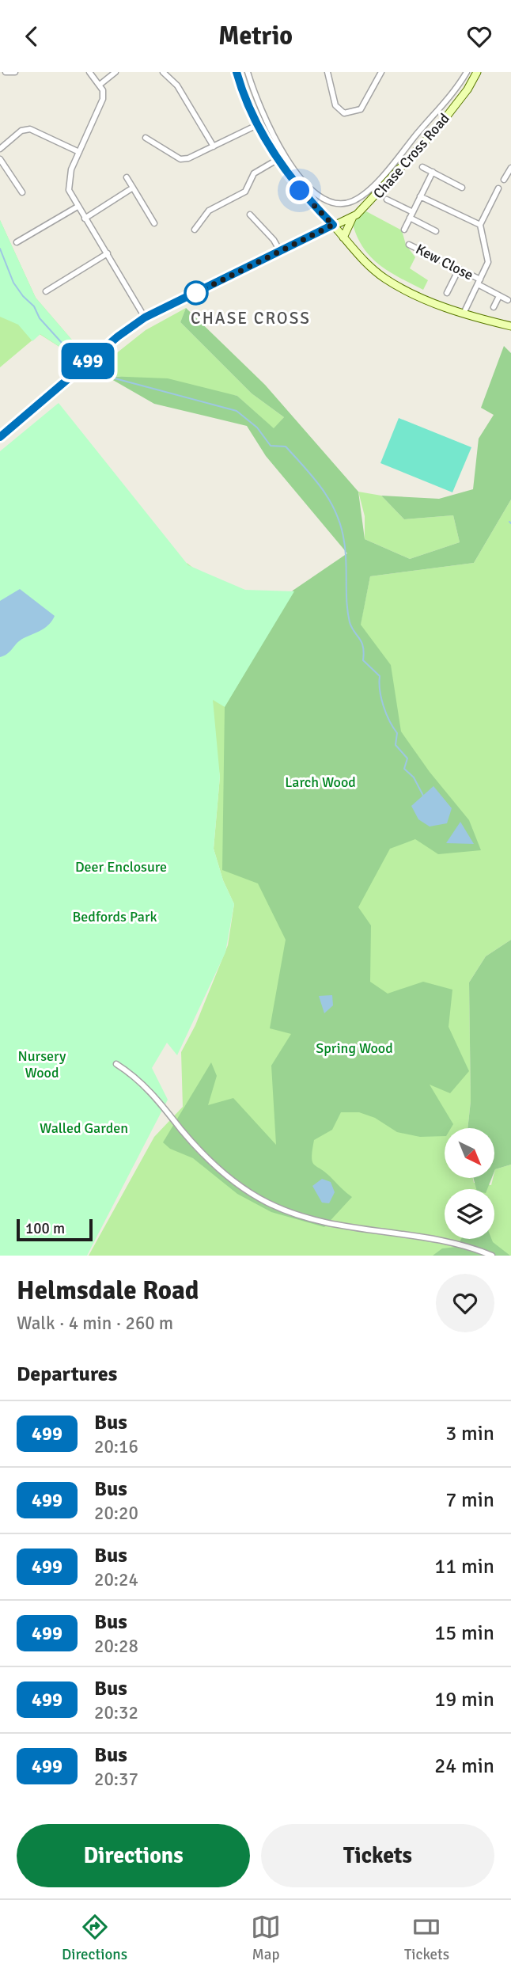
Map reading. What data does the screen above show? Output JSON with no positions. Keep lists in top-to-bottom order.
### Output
{
  "streets": {
    "main road": ["Chase Cross Road"],
    "street": ["Kew Close"]
  },
  "districts": ["CHASE CROSS"],
  "parks": [
    "Larch Wood",
    "Deer Enclosure",
    "Bedfords Park",
    "Spring Wood",
    "Nursery Wood",
    "Walled Garden"
  ],
  "lines": ["bus line 499"],
  "scale_bar": "100 m",
  "north": "bottom right",
  "page": {
    "header": "Metrio",
    "on_map": "499",
    "scale": "100 m",
    "heading": [
      ["Helmsdale Road", "Walk · 4 min · 260 m"],
      "Departures"
    ],
    "list": [
      {
        "mark": "499",
        "name": "Bus",
        "note": "20:16",
        "value": "3 min"
      },
      {
        "mark": "499",
        "name": "Bus",
        "note": "20:20",
        "value": "7 min"
      },
      {
        "mark": "499",
        "name": "Bus",
        "note": "20:24",
        "value": "11 min"
      },
      {
        "mark": "499",
        "name": "Bus",
        "note": "20:28",
        "value": "15 min"
      },
      {
        "mark": "499",
        "name": "Bus",
        "note": "20:32",
        "value": "19 min"
      },
      {
        "mark": "499",
        "name": "Bus",
        "note": "20:37",
        "value": "24 min"
      }
    ],
    "buttons": ["Directions", "Tickets"],
    "tabs": ["Directions", "Map", "Tickets"]
  }
}
